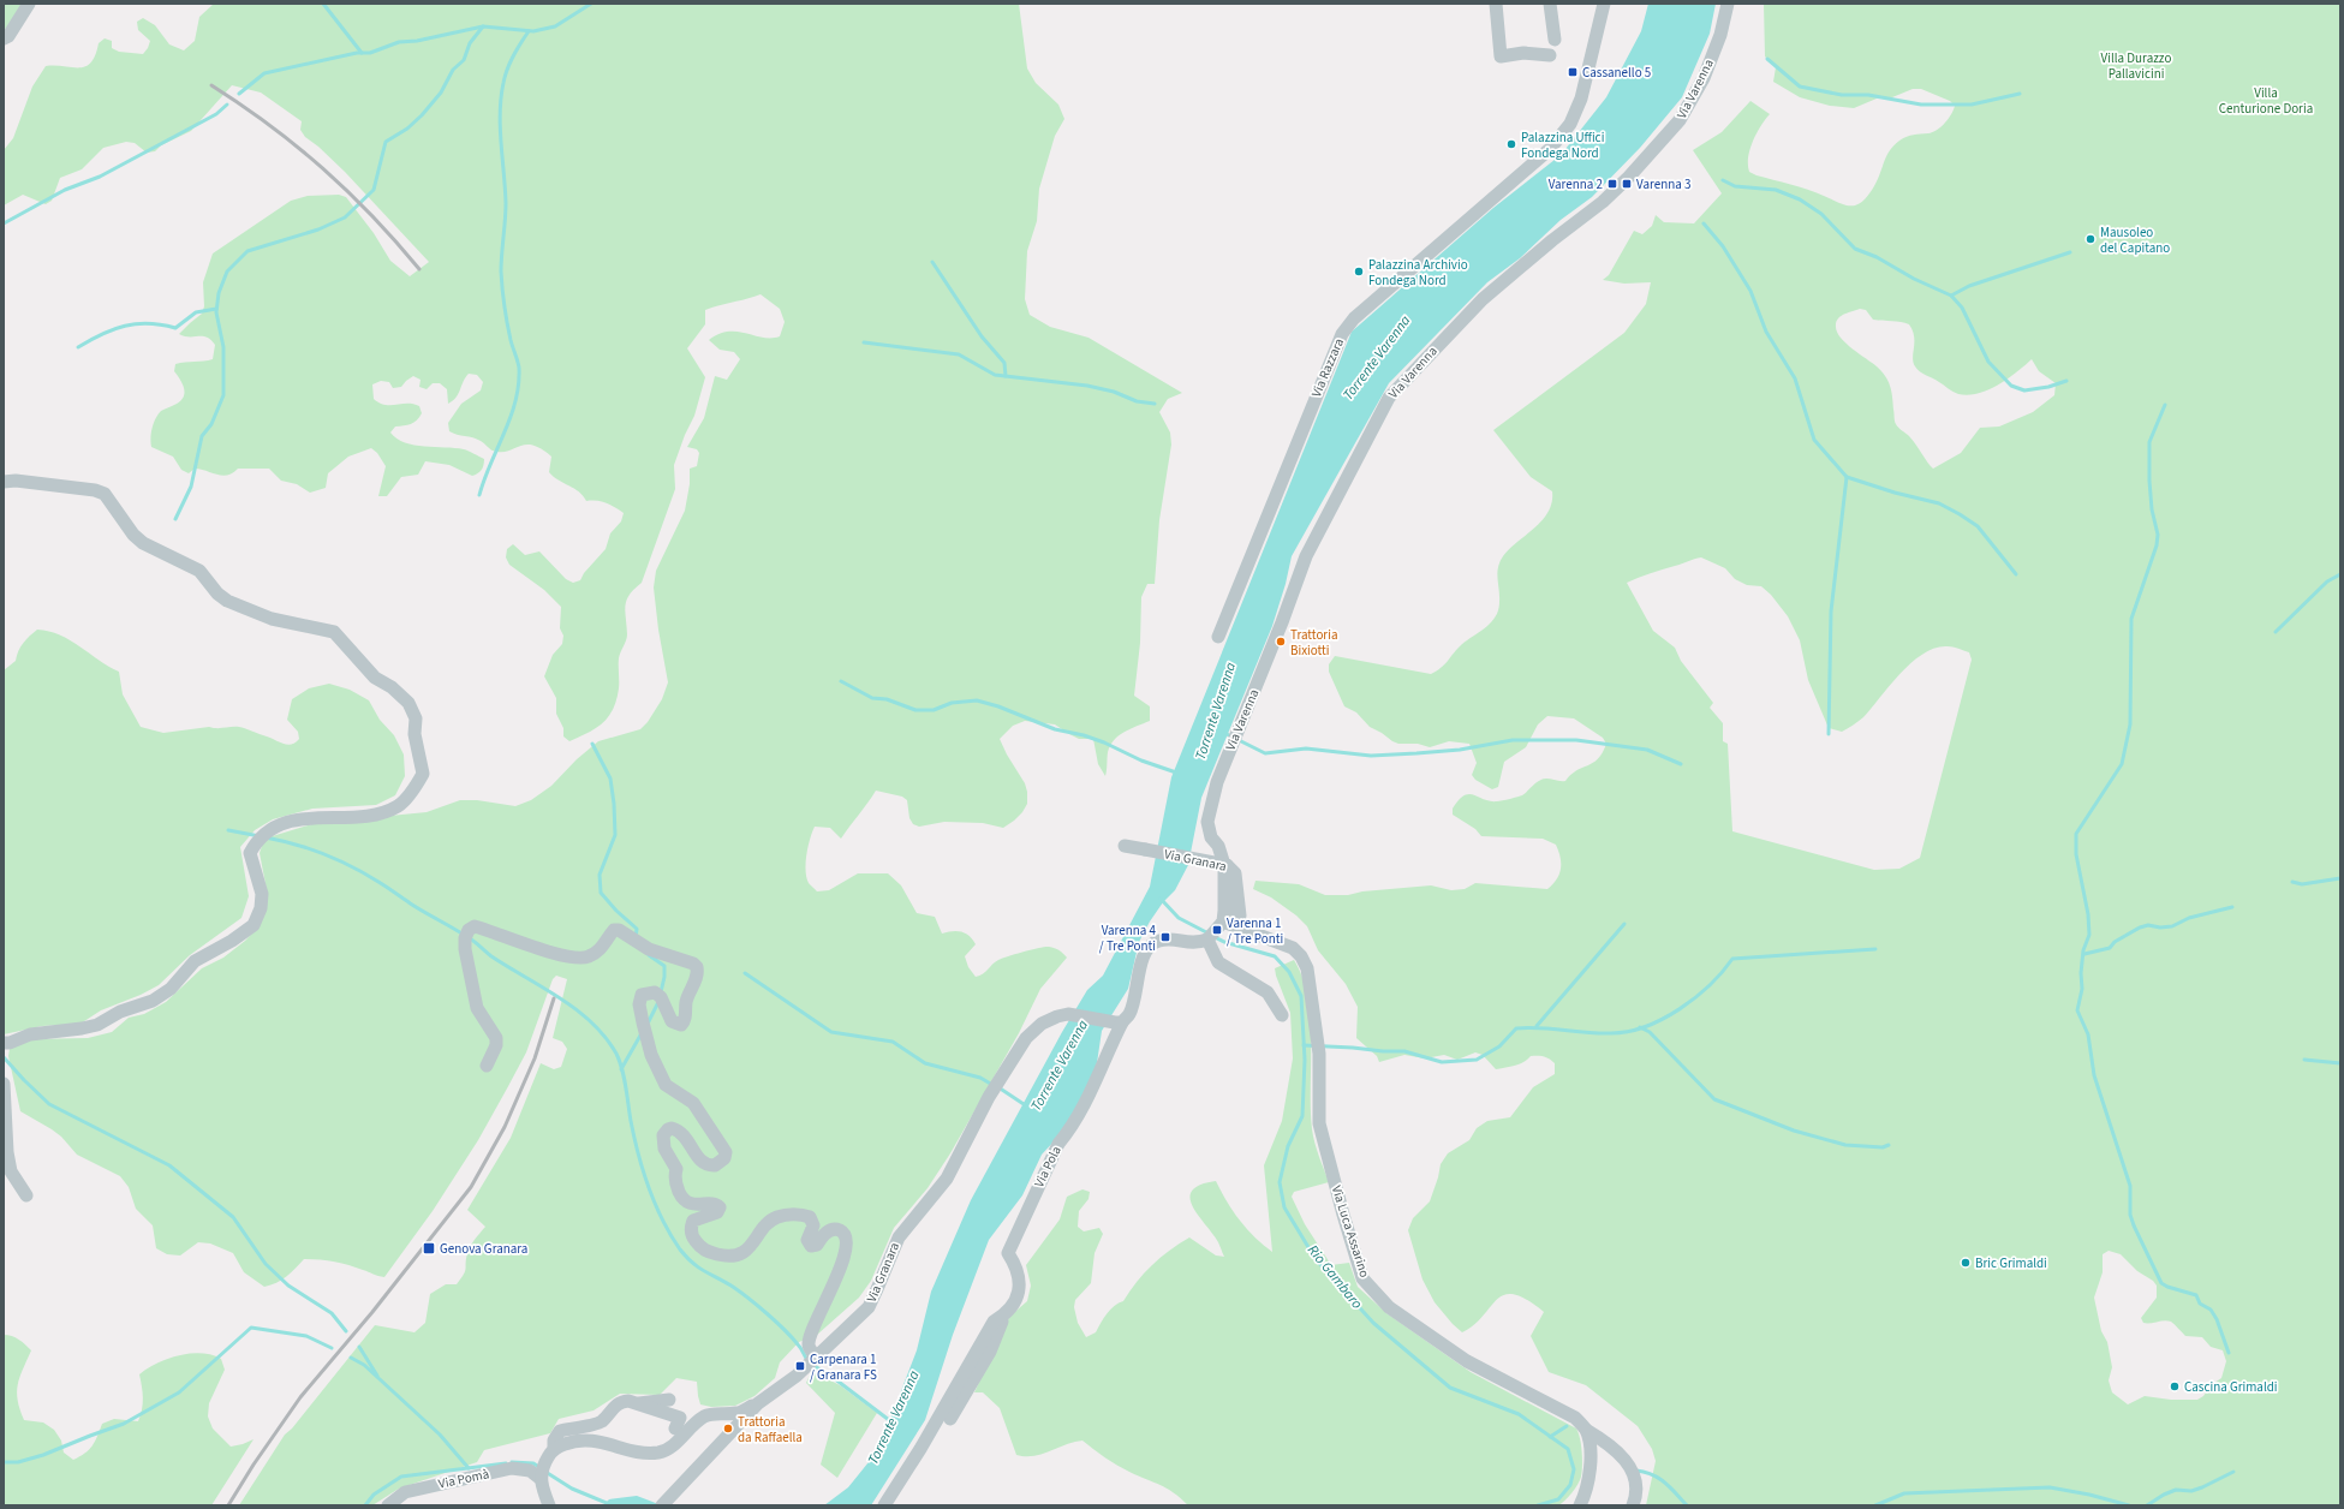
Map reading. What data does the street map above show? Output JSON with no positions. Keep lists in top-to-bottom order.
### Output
{
  "streets": {
    "street": [
      "Via Varenna",
      "Via Razzara",
      "Via Granara",
      "Via Pola",
      "Via Luca Assarino",
      "Via Pomà"
    ]
  },
  "crossings": [
    ["Via Varenna", "Via Granara"],
    ["Via Varenna", "Via Luca Assarino"],
    ["Via Granara", "Via Pola"]
  ],
  "water": ["Torrente Varenna", "Rio Gambaro"],
  "parks": ["Villa Durazzo Pallavicini", "Villa Centurione Doria"],
  "places": {
    "transit": [
      "Cassanello 5",
      "Varenna 2",
      "Varenna 3",
      "Varenna 1 / Tre Ponti",
      "Varenna 4 / Tre Ponti",
      "Genova Granara",
      "Carpenara 1 / Granara FS"
    ],
    "other": [
      "Palazzina Uffici Fondega Nord",
      "Mausoleo del Capitano",
      "Palazzina Archivio Fondega Nord",
      "Trattoria Bixiotti",
      "Bric Grimaldi",
      "Cascina Grimaldi",
      "Trattoria da Raffaella"
    ]
  }
}
